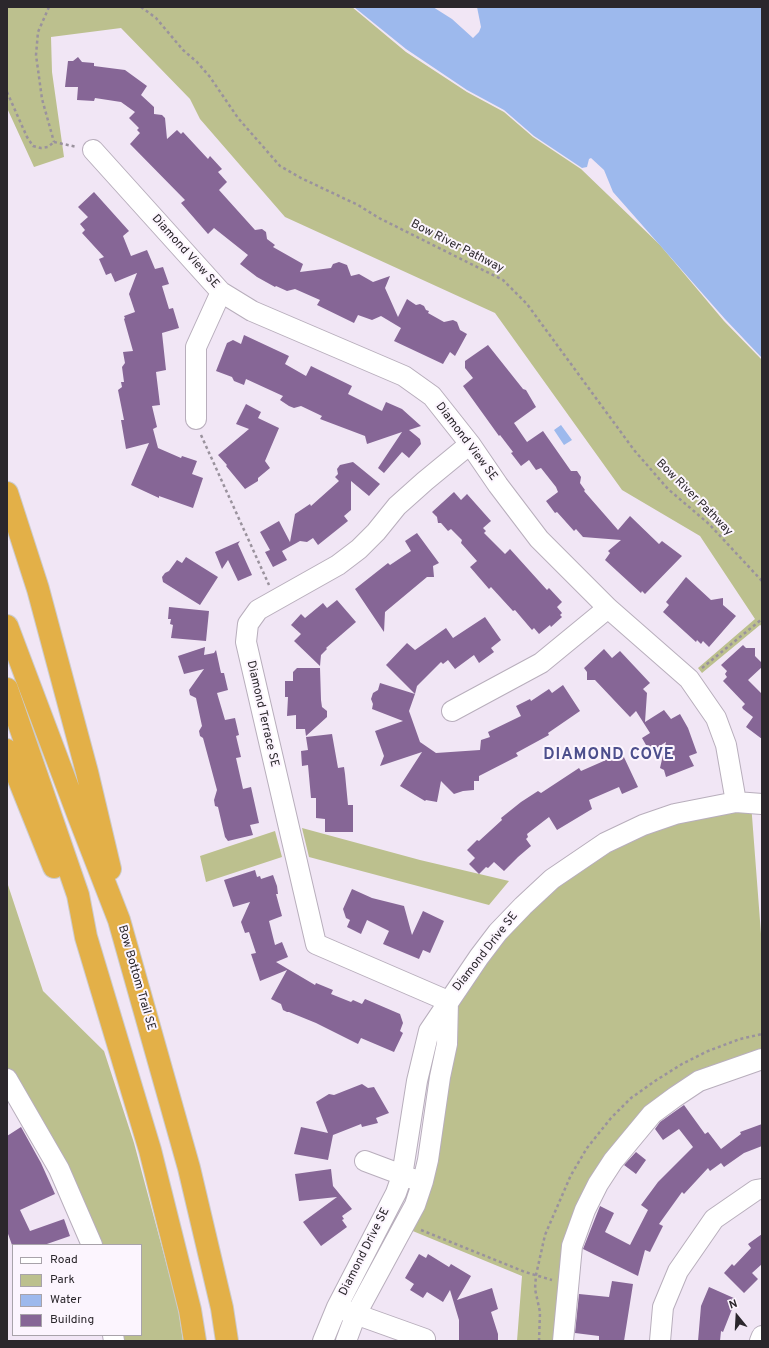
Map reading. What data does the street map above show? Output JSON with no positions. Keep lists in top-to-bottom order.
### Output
{
  "streets": {
    "highway": ["Bow Bottom Trail SE"],
    "street": ["Diamond View SE", "Diamond Terrace SE", "Diamond Drive SE"],
    "path": ["Bow River Pathway"]
  },
  "crossings": [
    ["Diamond View SE", "Diamond Terrace SE"],
    ["Diamond View SE", "Diamond Drive SE"],
    ["Diamond Terrace SE", "Diamond Drive SE"]
  ],
  "districts": ["DIAMOND COVE"],
  "legend": [
    "Road",
    "Park",
    "Water",
    "Building"
  ],
  "north": "top"
}
